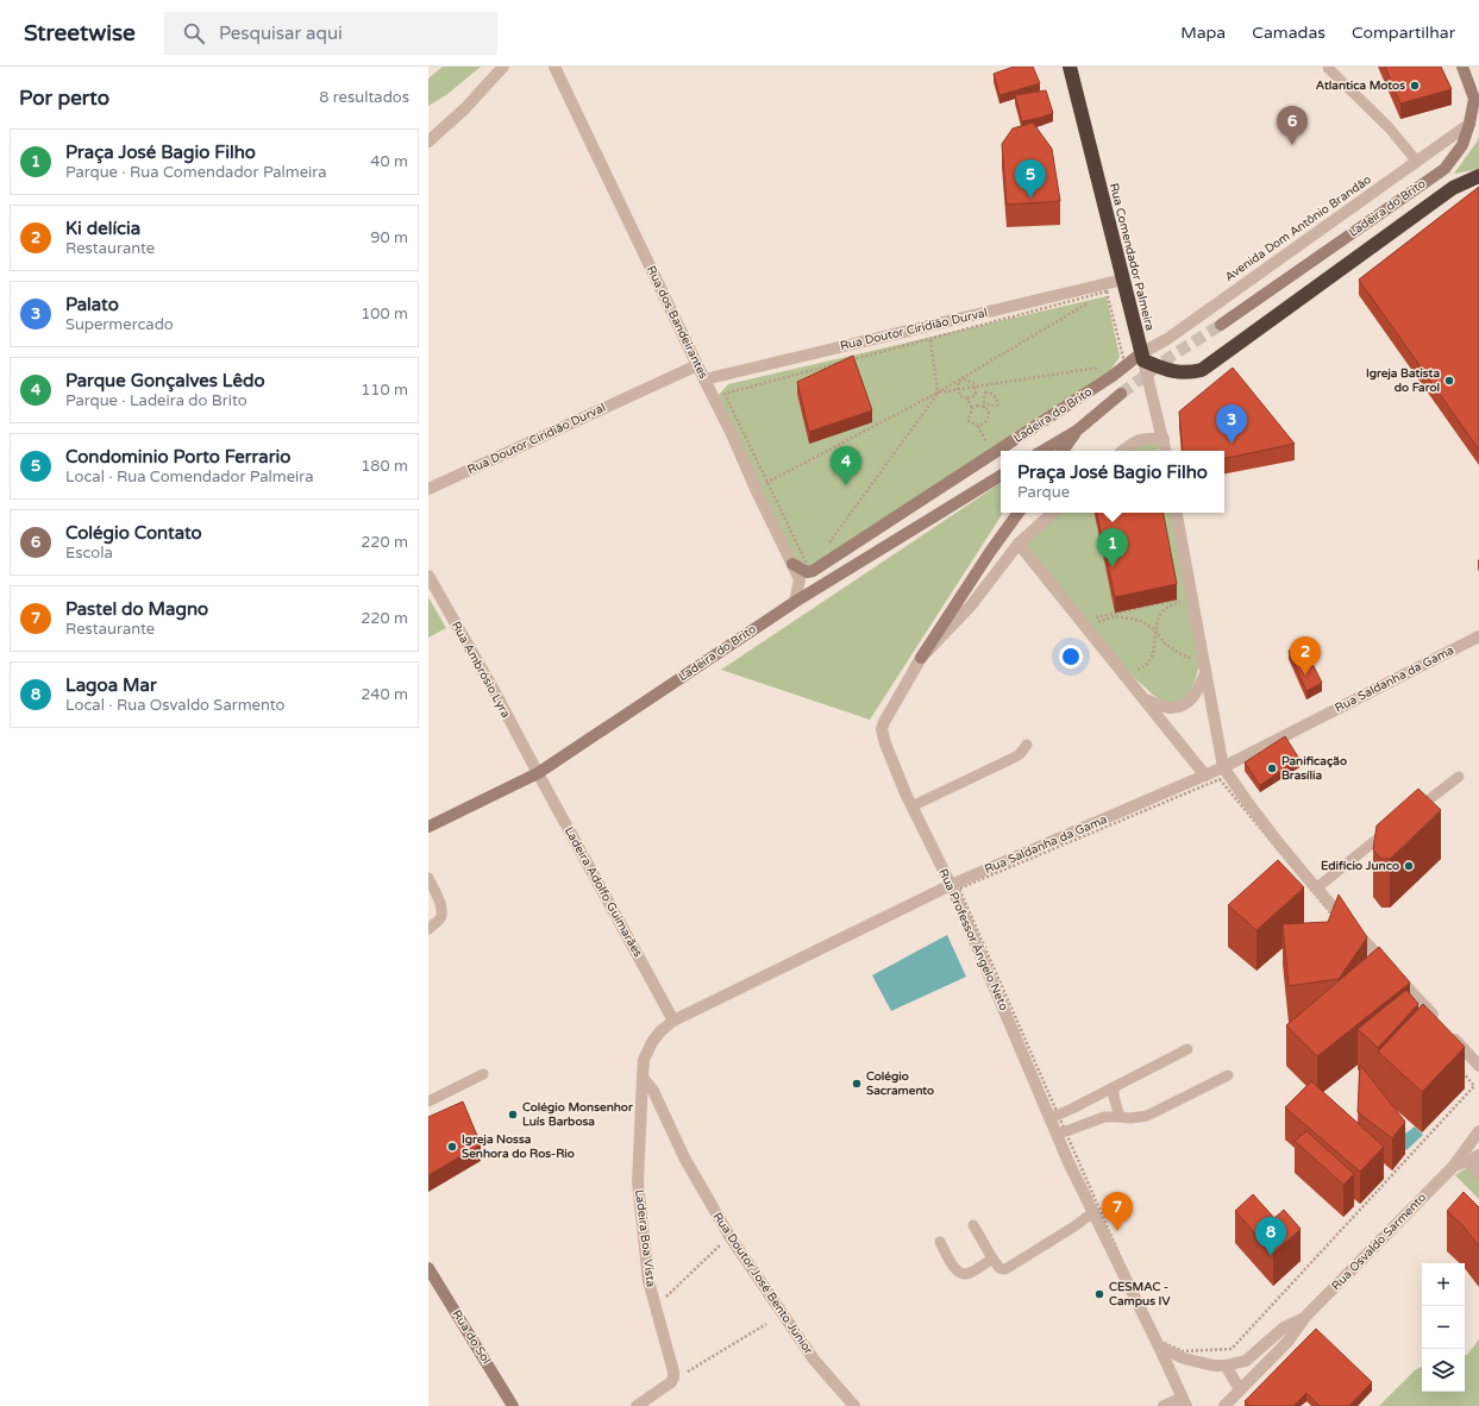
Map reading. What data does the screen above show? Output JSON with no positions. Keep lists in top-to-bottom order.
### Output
{
  "streets": {
    "highway": ["Rua Comendador Palmeira"],
    "main road": ["Ladeira do Brito", "Rua do Sol"],
    "street": [
      "Avenida Dom Antônio Brandão",
      "Rua dos Bandeirantes",
      "Rua Doutor Ciridião Durval",
      "Rua Ambrósio Lyra",
      "Rua Saldanha da Gama",
      "Ladeira Adolfo Guimarães",
      "Rua Professor Ângelo Neto",
      "Ladeira Boa Vista",
      "Rua Osvaldo Sarmento",
      "Rua Doutor José Bento Júnior"
    ]
  },
  "crossings": [
    ["Ladeira do Brito", "Avenida Dom Antônio Brandão"],
    ["Ladeira do Brito", "Rua Comendador Palmeira"],
    ["Ladeira do Brito", "Rua dos Bandeirantes"],
    ["Ladeira do Brito", "Rua Ambrósio Lyra"],
    ["Ladeira do Brito", "Ladeira Adolfo Guimarães"],
    ["Avenida Dom Antônio Brandão", "Rua Comendador Palmeira"],
    ["Rua Comendador Palmeira", "Rua Doutor Ciridião Durval"],
    ["Rua dos Bandeirantes", "Rua Doutor Ciridião Durval"],
    ["Rua Ambrósio Lyra", "Ladeira Adolfo Guimarães"],
    ["Rua Saldanha da Gama", "Ladeira Adolfo Guimarães"],
    ["Rua Saldanha da Gama", "Rua Professor Ângelo Neto"],
    ["Rua Saldanha da Gama", "Ladeira Boa Vista"],
    ["Rua Saldanha da Gama", "Rua Doutor José Bento Júnior"],
    ["Rua Professor Ângelo Neto", "Rua Osvaldo Sarmento"],
    ["Ladeira Boa Vista", "Rua Doutor José Bento Júnior"]
  ],
  "places": [
    "Atlantica Motos",
    "Igreja Batista do Farol",
    "Panificação Brasília",
    "Edifício Junco",
    "Colégio Sacramento",
    "Colégio Monsenhor Luís Barbosa",
    "Igreja Nossa Senhora do Ros-Rio",
    "CESMAC - Campus IV"
  ],
  "page": {
    "header": "Streetwise",
    "search": "Pesquisar aqui",
    "nav": ["Mapa", "Camadas", "Compartilhar"],
    "heading": ["Por perto", "8 resultados"],
    "pins": [
      "6",
      "5",
      "3",
      "4",
      "1",
      "2",
      "7",
      "8"
    ],
    "list": [
      {
        "mark": "1",
        "name": "Praça José Bagio Filho",
        "note": "Parque · Rua Comendador Palmeira",
        "value": "40 m"
      },
      {
        "mark": "2",
        "name": "Ki delícia",
        "note": "Restaurante",
        "value": "90 m"
      },
      {
        "mark": "3",
        "name": "Palato",
        "note": "Supermercado",
        "value": "100 m"
      },
      {
        "mark": "4",
        "name": "Parque Gonçalves Lêdo",
        "note": "Parque · Ladeira do Brito",
        "value": "110 m"
      },
      {
        "mark": "5",
        "name": "Condominio Porto Ferrario",
        "note": "Local · Rua Comendador Palmeira",
        "value": "180 m"
      },
      {
        "mark": "6",
        "name": "Colégio Contato",
        "note": "Escola",
        "value": "220 m"
      },
      {
        "mark": "7",
        "name": "Pastel do Magno",
        "note": "Restaurante",
        "value": "220 m"
      },
      {
        "mark": "8",
        "name": "Lagoa Mar",
        "note": "Local · Rua Osvaldo Sarmento",
        "value": "240 m"
      }
    ],
    "popup": ["Praça José Bagio Filho", "Parque"],
    "map_buttons": ["+", "−"]
  }
}
